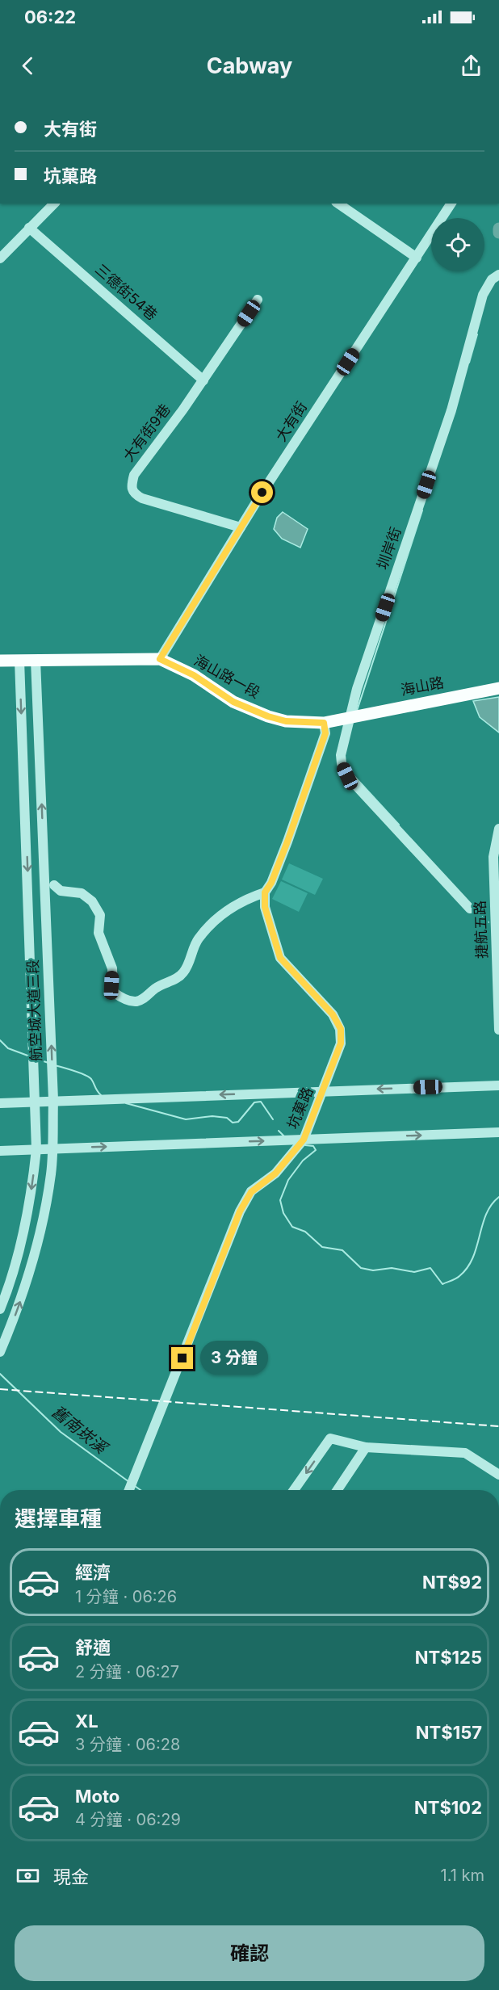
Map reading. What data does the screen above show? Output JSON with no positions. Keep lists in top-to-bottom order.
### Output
{
  "streets": {
    "main road": ["海山路一段", "海山路"],
    "street": [
      "三德街54巷",
      "大有街",
      "大有街9巷",
      "圳岸街",
      "捷航五路",
      "航空城大道三段",
      "坑菓路"
    ]
  },
  "crossings": [
    ["三德街54巷", "大有街9巷"],
    ["大有街", "大有街9巷"],
    ["大有街", "海山路一段"],
    ["圳岸街", "海山路一段"],
    ["圳岸街", "海山路"],
    ["海山路一段", "海山路"],
    ["海山路一段", "航空城大道三段"]
  ],
  "water": ["舊南崁溪"],
  "page": {
    "status": "06:22",
    "header": "Cabway",
    "banner": ["大有街", "坑菓路"],
    "bubble": "3 分鐘",
    "heading": "選擇車種",
    "list": [
      {
        "name": "經濟",
        "note": "1 分鐘 · 06:26",
        "value": "NT$92"
      },
      {
        "name": "舒適",
        "note": "2 分鐘 · 06:27",
        "value": "NT$125"
      },
      {
        "name": "XL",
        "note": "3 分鐘 · 06:28",
        "value": "NT$157"
      },
      {
        "name": "Moto",
        "note": "4 分鐘 · 06:29",
        "value": "NT$102"
      }
    ],
    "pay": ["現金", "1.1 km"],
    "buttons": "確認"
  }
}
